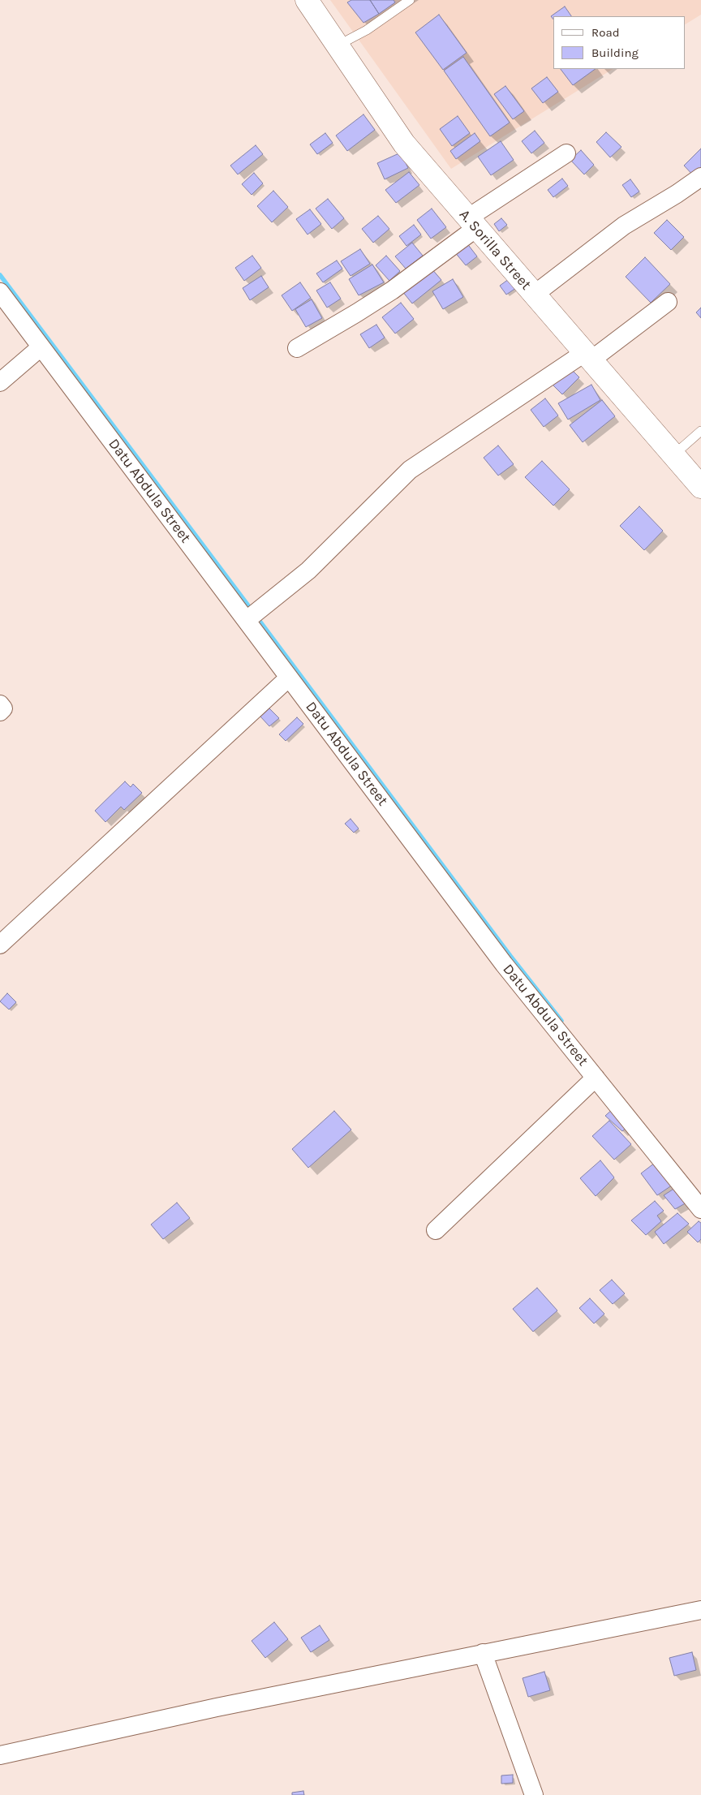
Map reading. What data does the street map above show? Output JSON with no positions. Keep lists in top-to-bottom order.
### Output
{
  "streets": {
    "street": ["A. Sorilla Street", "Datu Abdula Street"]
  },
  "legend": ["Road", "Building"]
}
